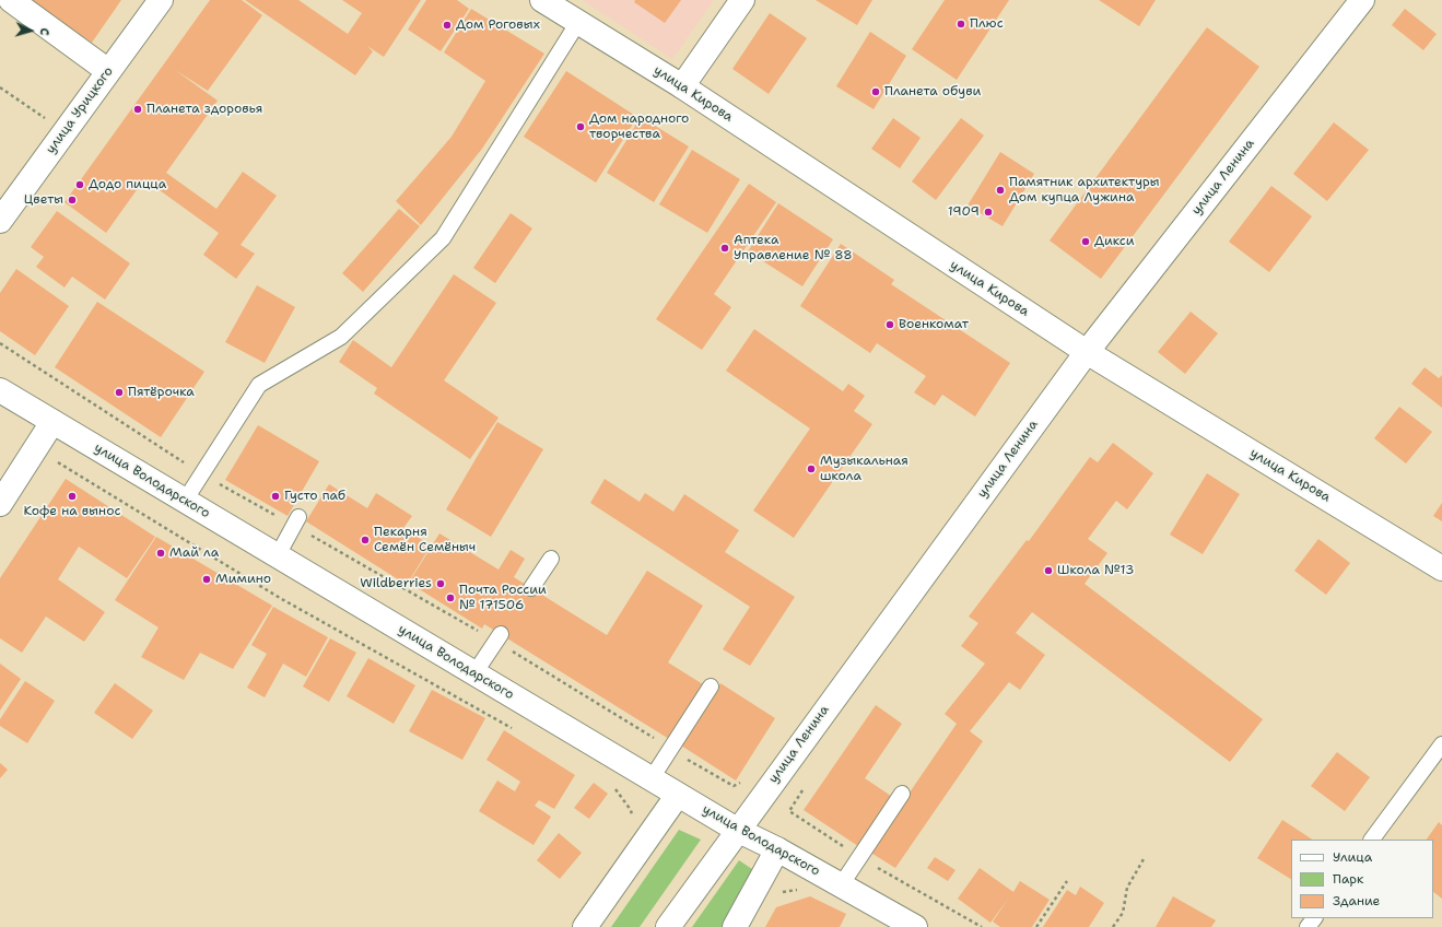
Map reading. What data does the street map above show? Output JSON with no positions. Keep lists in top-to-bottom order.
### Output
{
  "streets": {
    "main road": [
      "улица Кирова",
      "улица Урицкого",
      "улица Ленина",
      "улица Володарского"
    ]
  },
  "crossings": [
    ["улица Кирова", "улица Ленина"],
    ["улица Ленина", "улица Володарского"]
  ],
  "places": [
    "Плюс",
    "Дом Роговых",
    "Планета обуви",
    "Планета здоровья",
    "Дом народного творчества",
    "Додо пицца",
    "Памятник архитектуры Дом купца Лужина",
    "Цветы",
    "1909",
    "Дикси",
    "Аптека Управление № 88",
    "Военкомат",
    "Пятёрочка",
    "Музыкальная школа",
    "Кофе на вынос",
    "Густо паб",
    "Пекарня Семён Семёныч",
    "Май ла",
    "Школа №13",
    "Мимино",
    "Wildberries",
    "Почта России № 171506"
  ],
  "legend": ["Улица", "Парк", "Здание"],
  "north": "right"
}
